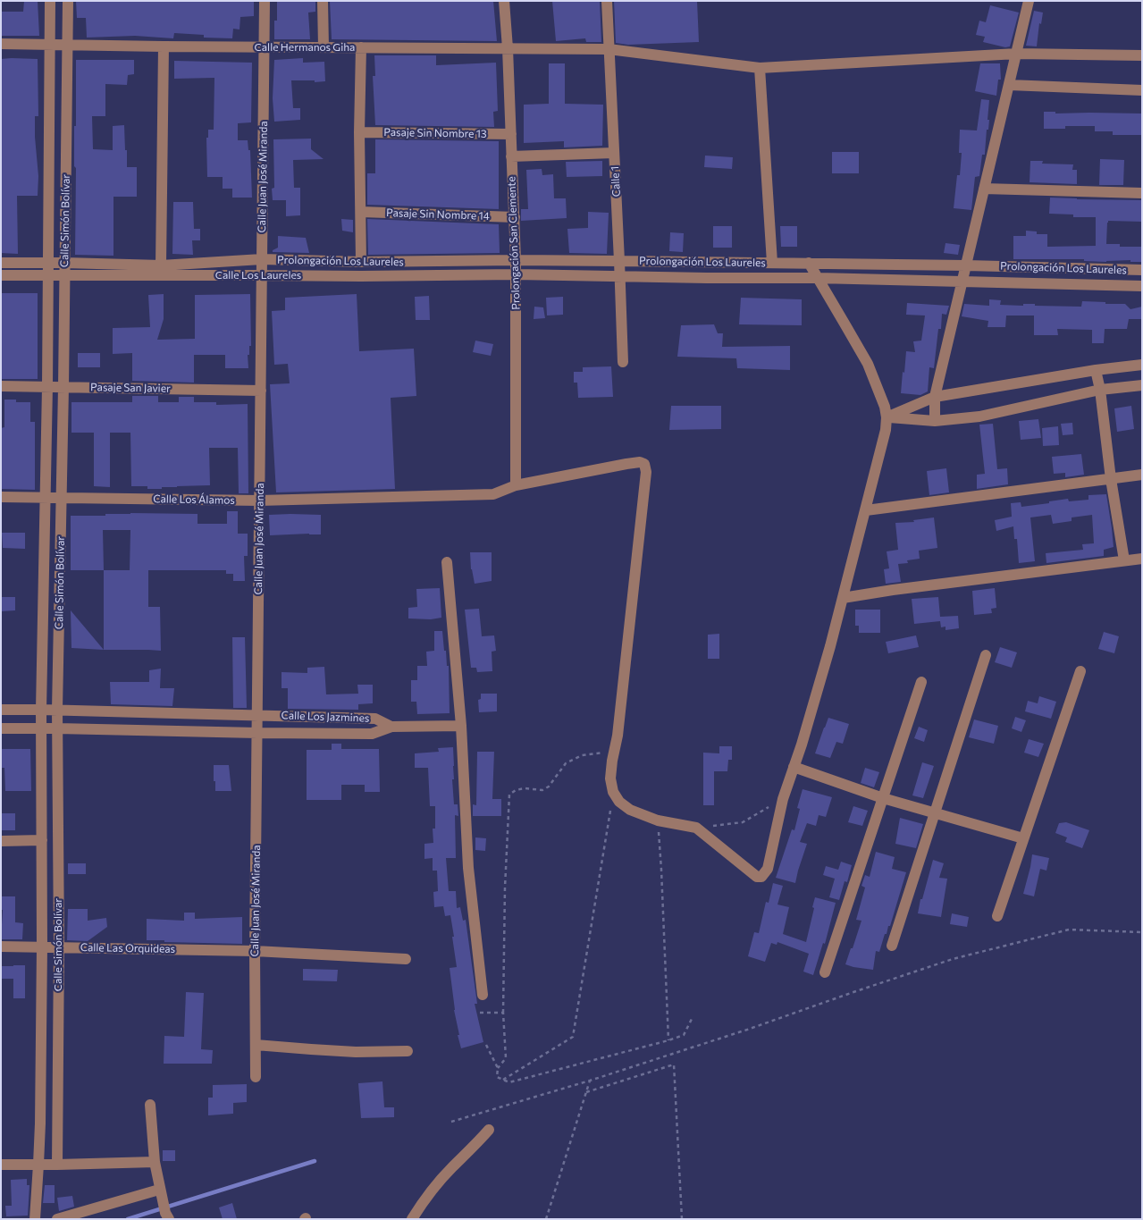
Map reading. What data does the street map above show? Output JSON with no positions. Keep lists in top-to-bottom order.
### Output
{
  "streets": {
    "street": [
      "Calle Hermanos Giha",
      "Pasaje Sin Nombre 13",
      "Calle Juan José Miranda",
      "Calle 1",
      "Pasaje Sin Nombre 14",
      "Calle Simón Bolívar",
      "Prolongación San Clemente",
      "Prolongación Los Laureles",
      "Calle Los Laureles",
      "Pasaje San Javier",
      "Calle Los Álamos",
      "Calle Los Jazmines",
      "Calle Las Orquideas"
    ]
  },
  "crossings": [
    ["Calle Hermanos Giha", "Calle Juan José Miranda"],
    ["Calle Hermanos Giha", "Calle 1"],
    ["Calle Hermanos Giha", "Calle Simón Bolívar"],
    ["Calle Hermanos Giha", "Prolongación San Clemente"],
    ["Pasaje Sin Nombre 13", "Prolongación San Clemente"],
    ["Calle Juan José Miranda", "Prolongación Los Laureles"],
    ["Calle Juan José Miranda", "Calle Los Laureles"],
    ["Calle Juan José Miranda", "Pasaje San Javier"],
    ["Calle Juan José Miranda", "Calle Los Álamos"],
    ["Calle Juan José Miranda", "Calle Los Jazmines"],
    ["Calle Juan José Miranda", "Calle Las Orquideas"],
    ["Calle 1", "Prolongación Los Laureles"],
    ["Pasaje Sin Nombre 14", "Prolongación San Clemente"],
    ["Calle Simón Bolívar", "Calle Los Laureles"],
    ["Calle Simón Bolívar", "Pasaje San Javier"],
    ["Calle Simón Bolívar", "Calle Los Álamos"],
    ["Calle Simón Bolívar", "Calle Los Jazmines"],
    ["Calle Simón Bolívar", "Calle Las Orquideas"],
    ["Prolongación San Clemente", "Prolongación Los Laureles"],
    ["Prolongación San Clemente", "Calle Los Laureles"],
    ["Prolongación San Clemente", "Calle Los Álamos"],
    ["Prolongación Los Laureles", "Calle Los Laureles"]
  ]
}
